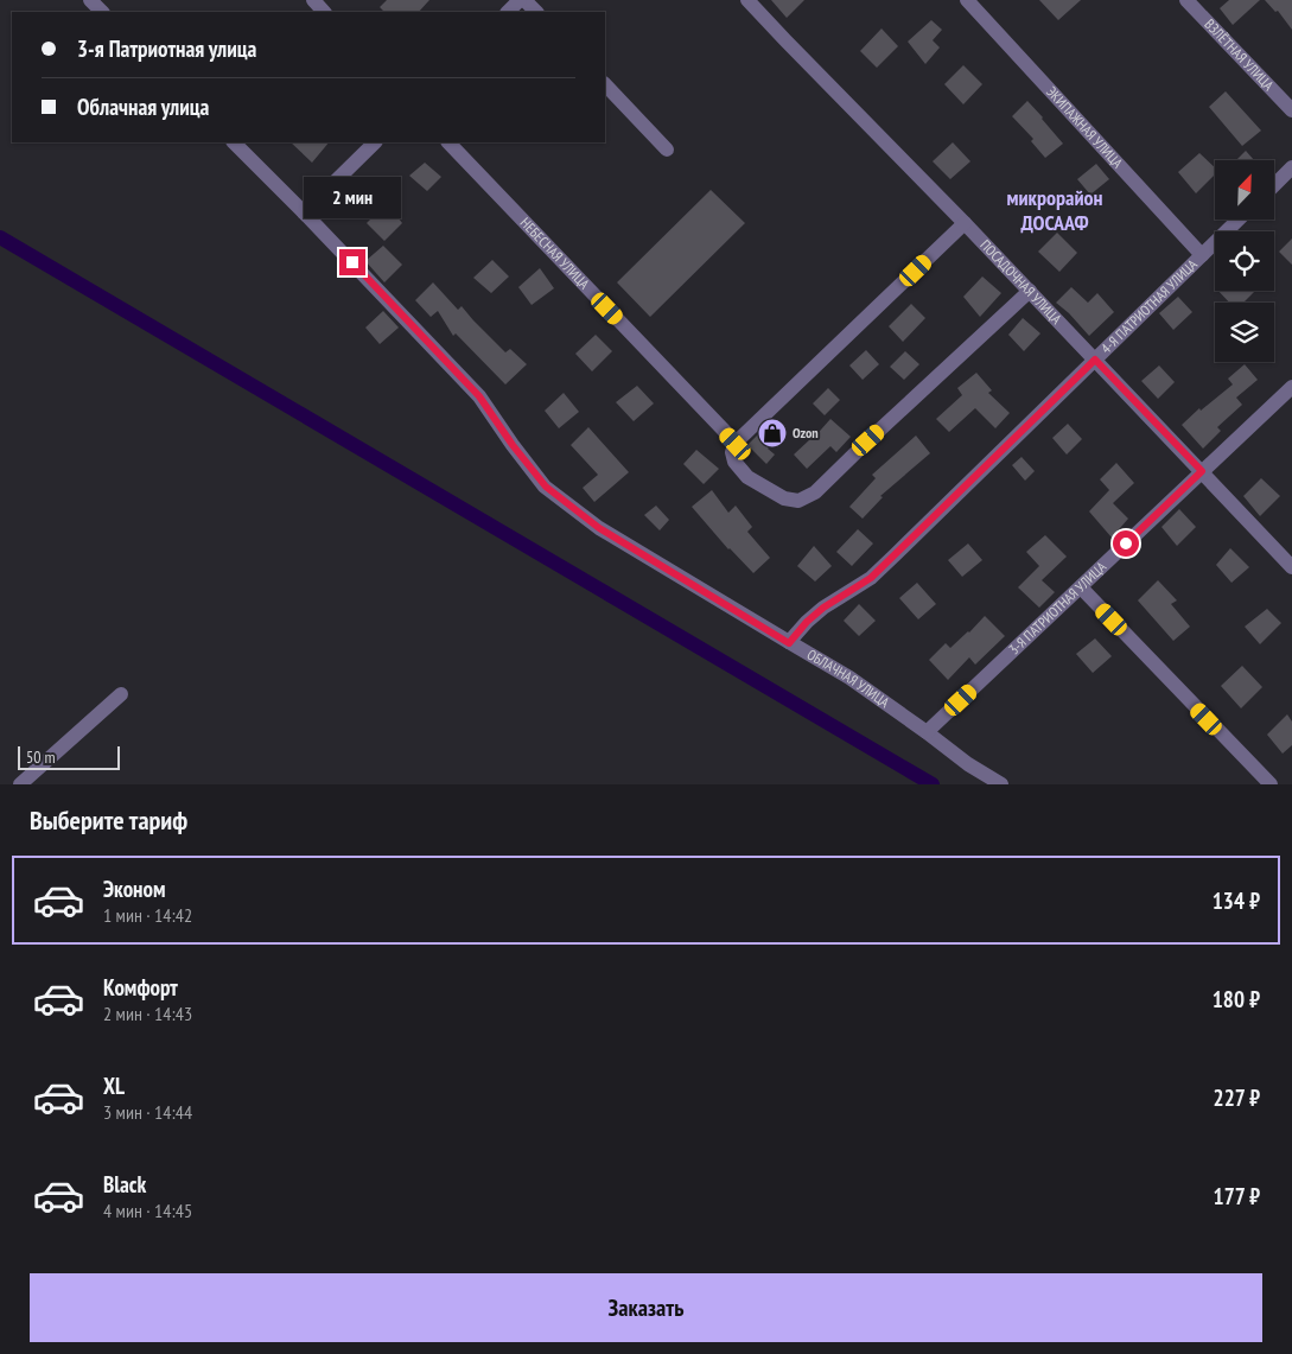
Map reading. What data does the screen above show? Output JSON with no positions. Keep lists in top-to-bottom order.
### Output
{
  "streets": {
    "street": [
      "ВЗЛЁТНАЯ УЛИЦА",
      "ЭКИПАЖНАЯ УЛИЦА",
      "НЕБЕСНАЯ УЛИЦА",
      "ПОСАДОЧНАЯ УЛИЦА",
      "4-Я ПАТРИОТНАЯ УЛИЦА",
      "3-Я ПАТРИОТНАЯ УЛИЦА",
      "ОБЛАЧНАЯ УЛИЦА"
    ]
  },
  "crossings": [
    ["ЭКИПАЖНАЯ УЛИЦА", "4-Я ПАТРИОТНАЯ УЛИЦА"],
    ["ПОСАДОЧНАЯ УЛИЦА", "4-Я ПАТРИОТНАЯ УЛИЦА"],
    ["ПОСАДОЧНАЯ УЛИЦА", "3-Я ПАТРИОТНАЯ УЛИЦА"],
    ["4-Я ПАТРИОТНАЯ УЛИЦА", "ОБЛАЧНАЯ УЛИЦА"],
    ["3-Я ПАТРИОТНАЯ УЛИЦА", "ОБЛАЧНАЯ УЛИЦА"]
  ],
  "districts": ["микрорайон ДОСААФ"],
  "places": {
    "shop": ["Ozon"]
  },
  "scale_bar": "50 m",
  "north": "top right",
  "page": {
    "banner": ["3-я Патриотная улица", "Облачная улица"],
    "bubble": "2 мин",
    "scale": "50 m",
    "heading": "Выберите тариф",
    "list": [
      {
        "name": "Эконом",
        "note": "1 мин · 14:42",
        "value": "134 ₽"
      },
      {
        "name": "Комфорт",
        "note": "2 мин · 14:43",
        "value": "180 ₽"
      },
      {
        "name": "XL",
        "note": "3 мин · 14:44",
        "value": "227 ₽"
      },
      {
        "name": "Black",
        "note": "4 мин · 14:45",
        "value": "177 ₽"
      }
    ],
    "buttons": "Заказать"
  }
}
